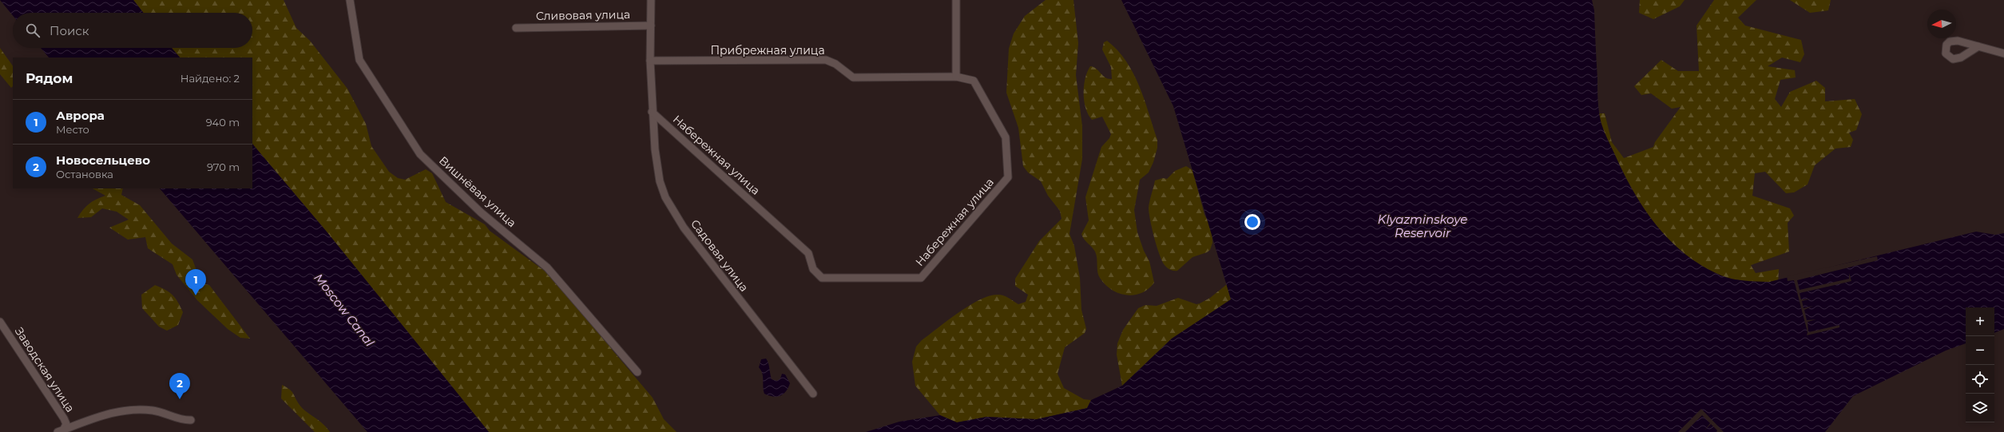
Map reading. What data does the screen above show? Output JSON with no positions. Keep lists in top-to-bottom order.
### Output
{
  "streets": {
    "street": [
      "Сливовая улица",
      "Прибрежная улица",
      "Набережная улица",
      "Вишнёвая улица",
      "Садовая улица",
      "Заводская улица"
    ]
  },
  "crossings": [
    ["Сливовая улица", "Садовая улица"],
    ["Прибрежная улица", "Набережная улица"],
    ["Прибрежная улица", "Садовая улица"],
    ["Набережная улица", "Садовая улица"]
  ],
  "water": ["Klyazminskoye Reservoir", "Moscow Canal"],
  "north": "left",
  "page": {
    "search": "Поиск",
    "heading": ["Рядом", "Найдено: 2"],
    "list": [
      {
        "mark": "1",
        "name": "Аврора",
        "note": "Место",
        "value": "940 m"
      },
      {
        "mark": "2",
        "name": "Новосельцево",
        "note": "Остановка",
        "value": "970 m"
      }
    ],
    "pins": ["1", "2"],
    "map_buttons": ["+", "−"]
  }
}
